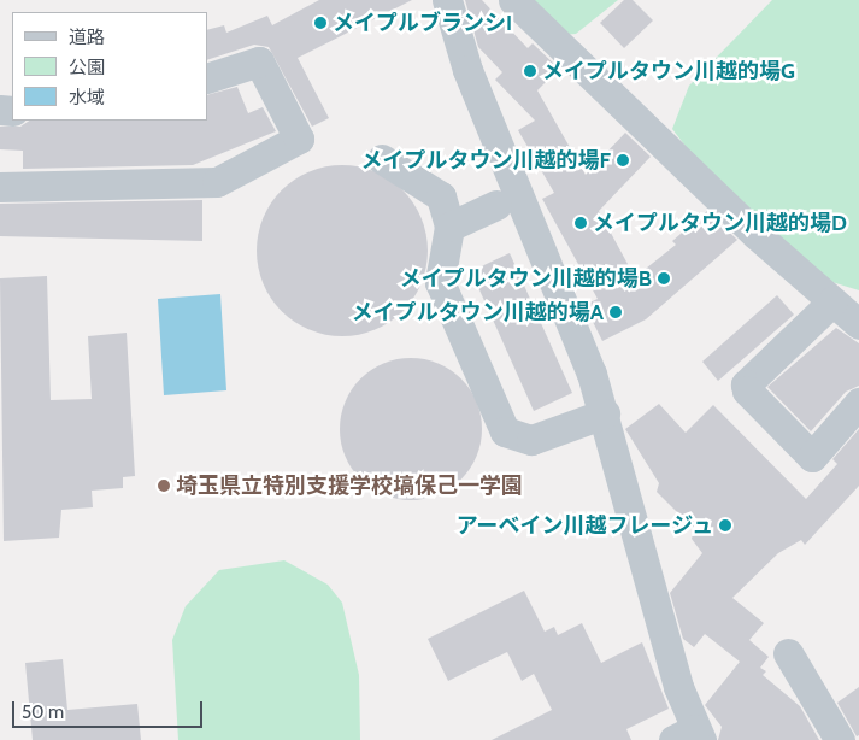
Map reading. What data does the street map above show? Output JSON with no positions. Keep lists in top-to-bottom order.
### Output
{
  "places": [
    "メイプルブランシI",
    "メイプルタウン川越的場G",
    "メイプルタウン川越的場F",
    "メイプルタウン川越的場D",
    "メイプルタウン川越的場B",
    "メイプルタウン川越的場A",
    "埼玉県立特別支援学校塙保己一学園",
    "アーベイン川越フレージュ"
  ],
  "legend": ["道路", "公園", "水域"],
  "scale_bar": "50 m"
}
